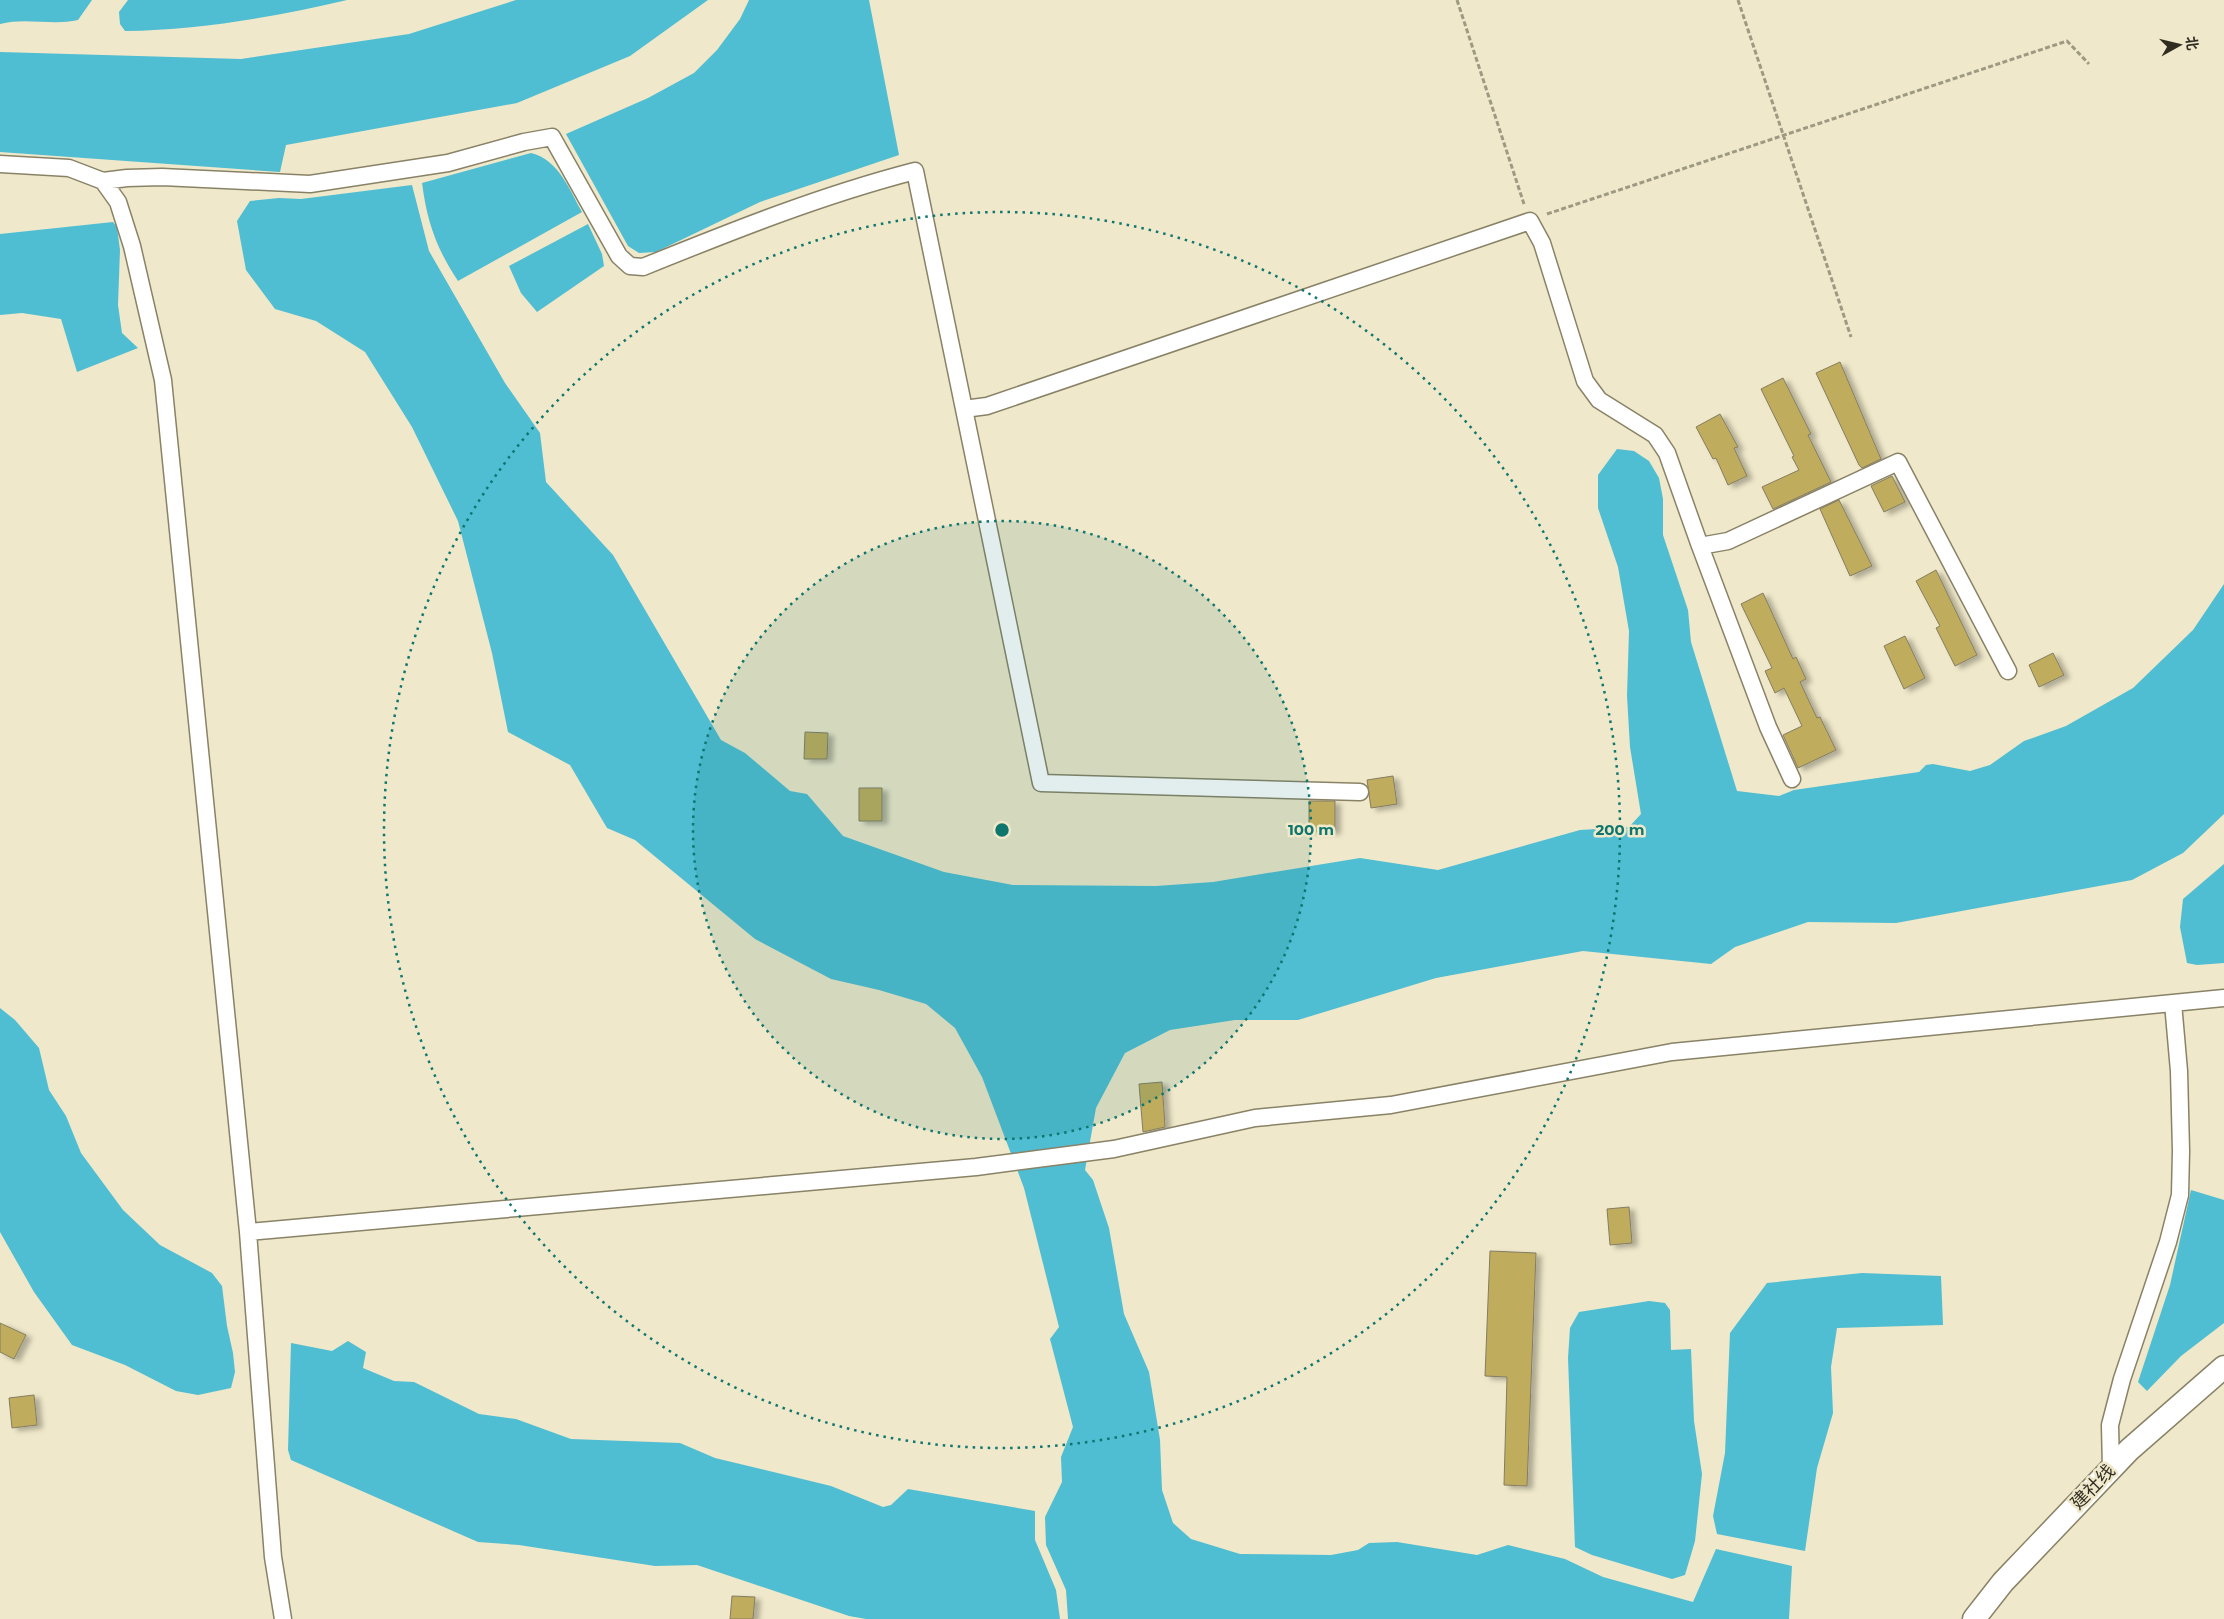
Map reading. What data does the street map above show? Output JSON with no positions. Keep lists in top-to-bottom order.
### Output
{
  "streets": {
    "main road": ["建社线"]
  },
  "north": "right",
  "rings": ["100 m", "200 m"]
}
